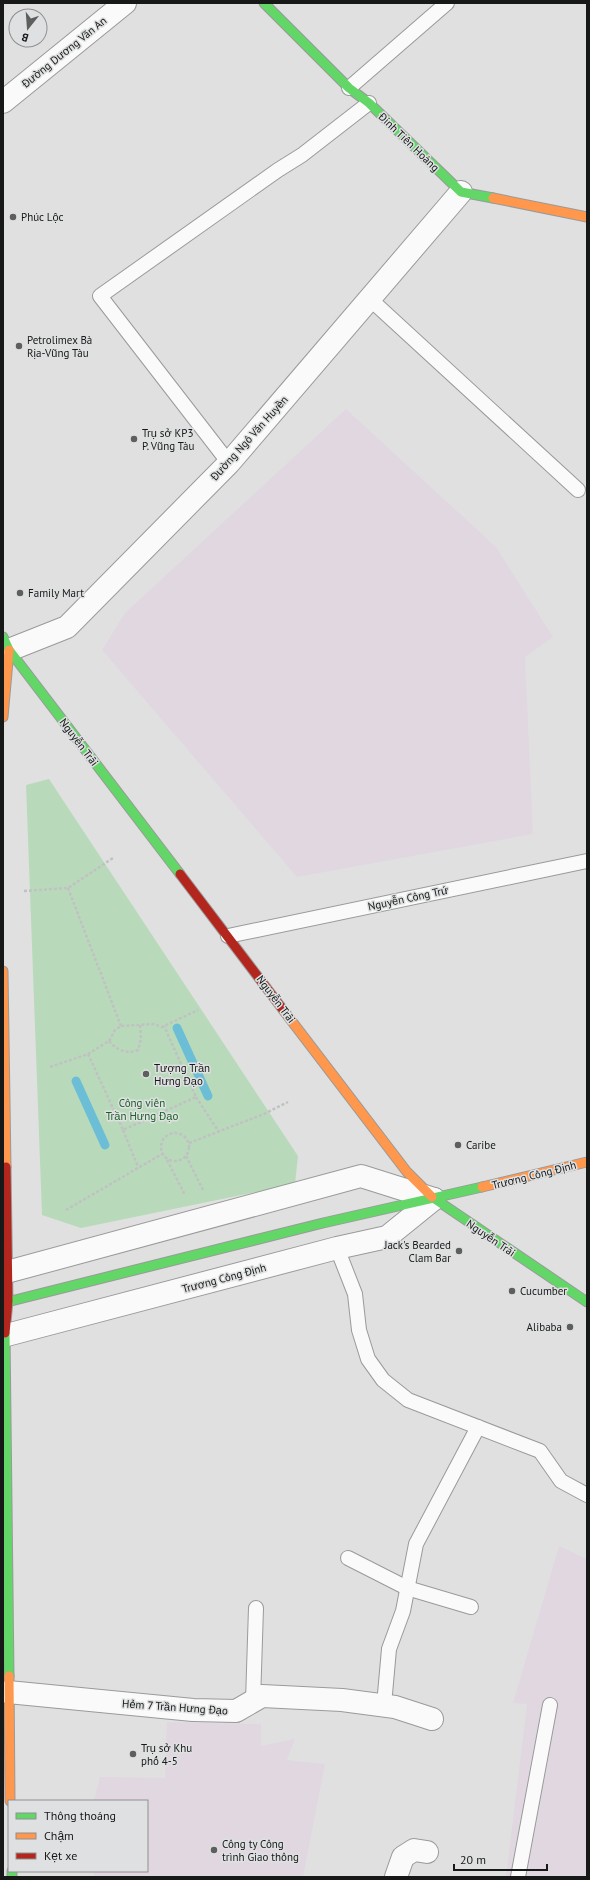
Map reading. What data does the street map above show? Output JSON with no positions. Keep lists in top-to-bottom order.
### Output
{
  "streets": {
    "main road": ["Đinh Tiên Hoàng", "Nguyễn Trãi", "Trương Công Định"],
    "street": ["Đường Dương Văn An", "Đường Ngô Văn Huyền", "Hẻm 7 Trần Hưng Đạo"],
    "lane": ["Nguyễn Công Trứ"]
  },
  "crossings": [
    ["Đinh Tiên Hoàng", "Đường Ngô Văn Huyền"],
    ["Đường Ngô Văn Huyền", "Nguyễn Trãi"],
    ["Nguyễn Trãi", "Nguyễn Công Trứ"],
    ["Nguyễn Trãi", "Trương Công Định"]
  ],
  "parks": ["Công viên Trần Hưng Đạo"],
  "places": [
    "Phúc Lộc",
    "Petrolimex Bà Rịa-Vũng Tàu",
    "Trụ sở KP3 P. Vũng Tàu",
    "Family Mart",
    "Tượng Trần Hưng Đạo",
    "Caribe",
    "Jack's Bearded Clam Bar",
    "Cucumber",
    "Alibaba",
    "Trụ sở Khu phố 4-5",
    "Công ty Công trình Giao thông"
  ],
  "legend": ["Thông thoáng", "Chậm", "Kẹt xe"],
  "scale_bar": "20 m",
  "north": "bottom"
}
